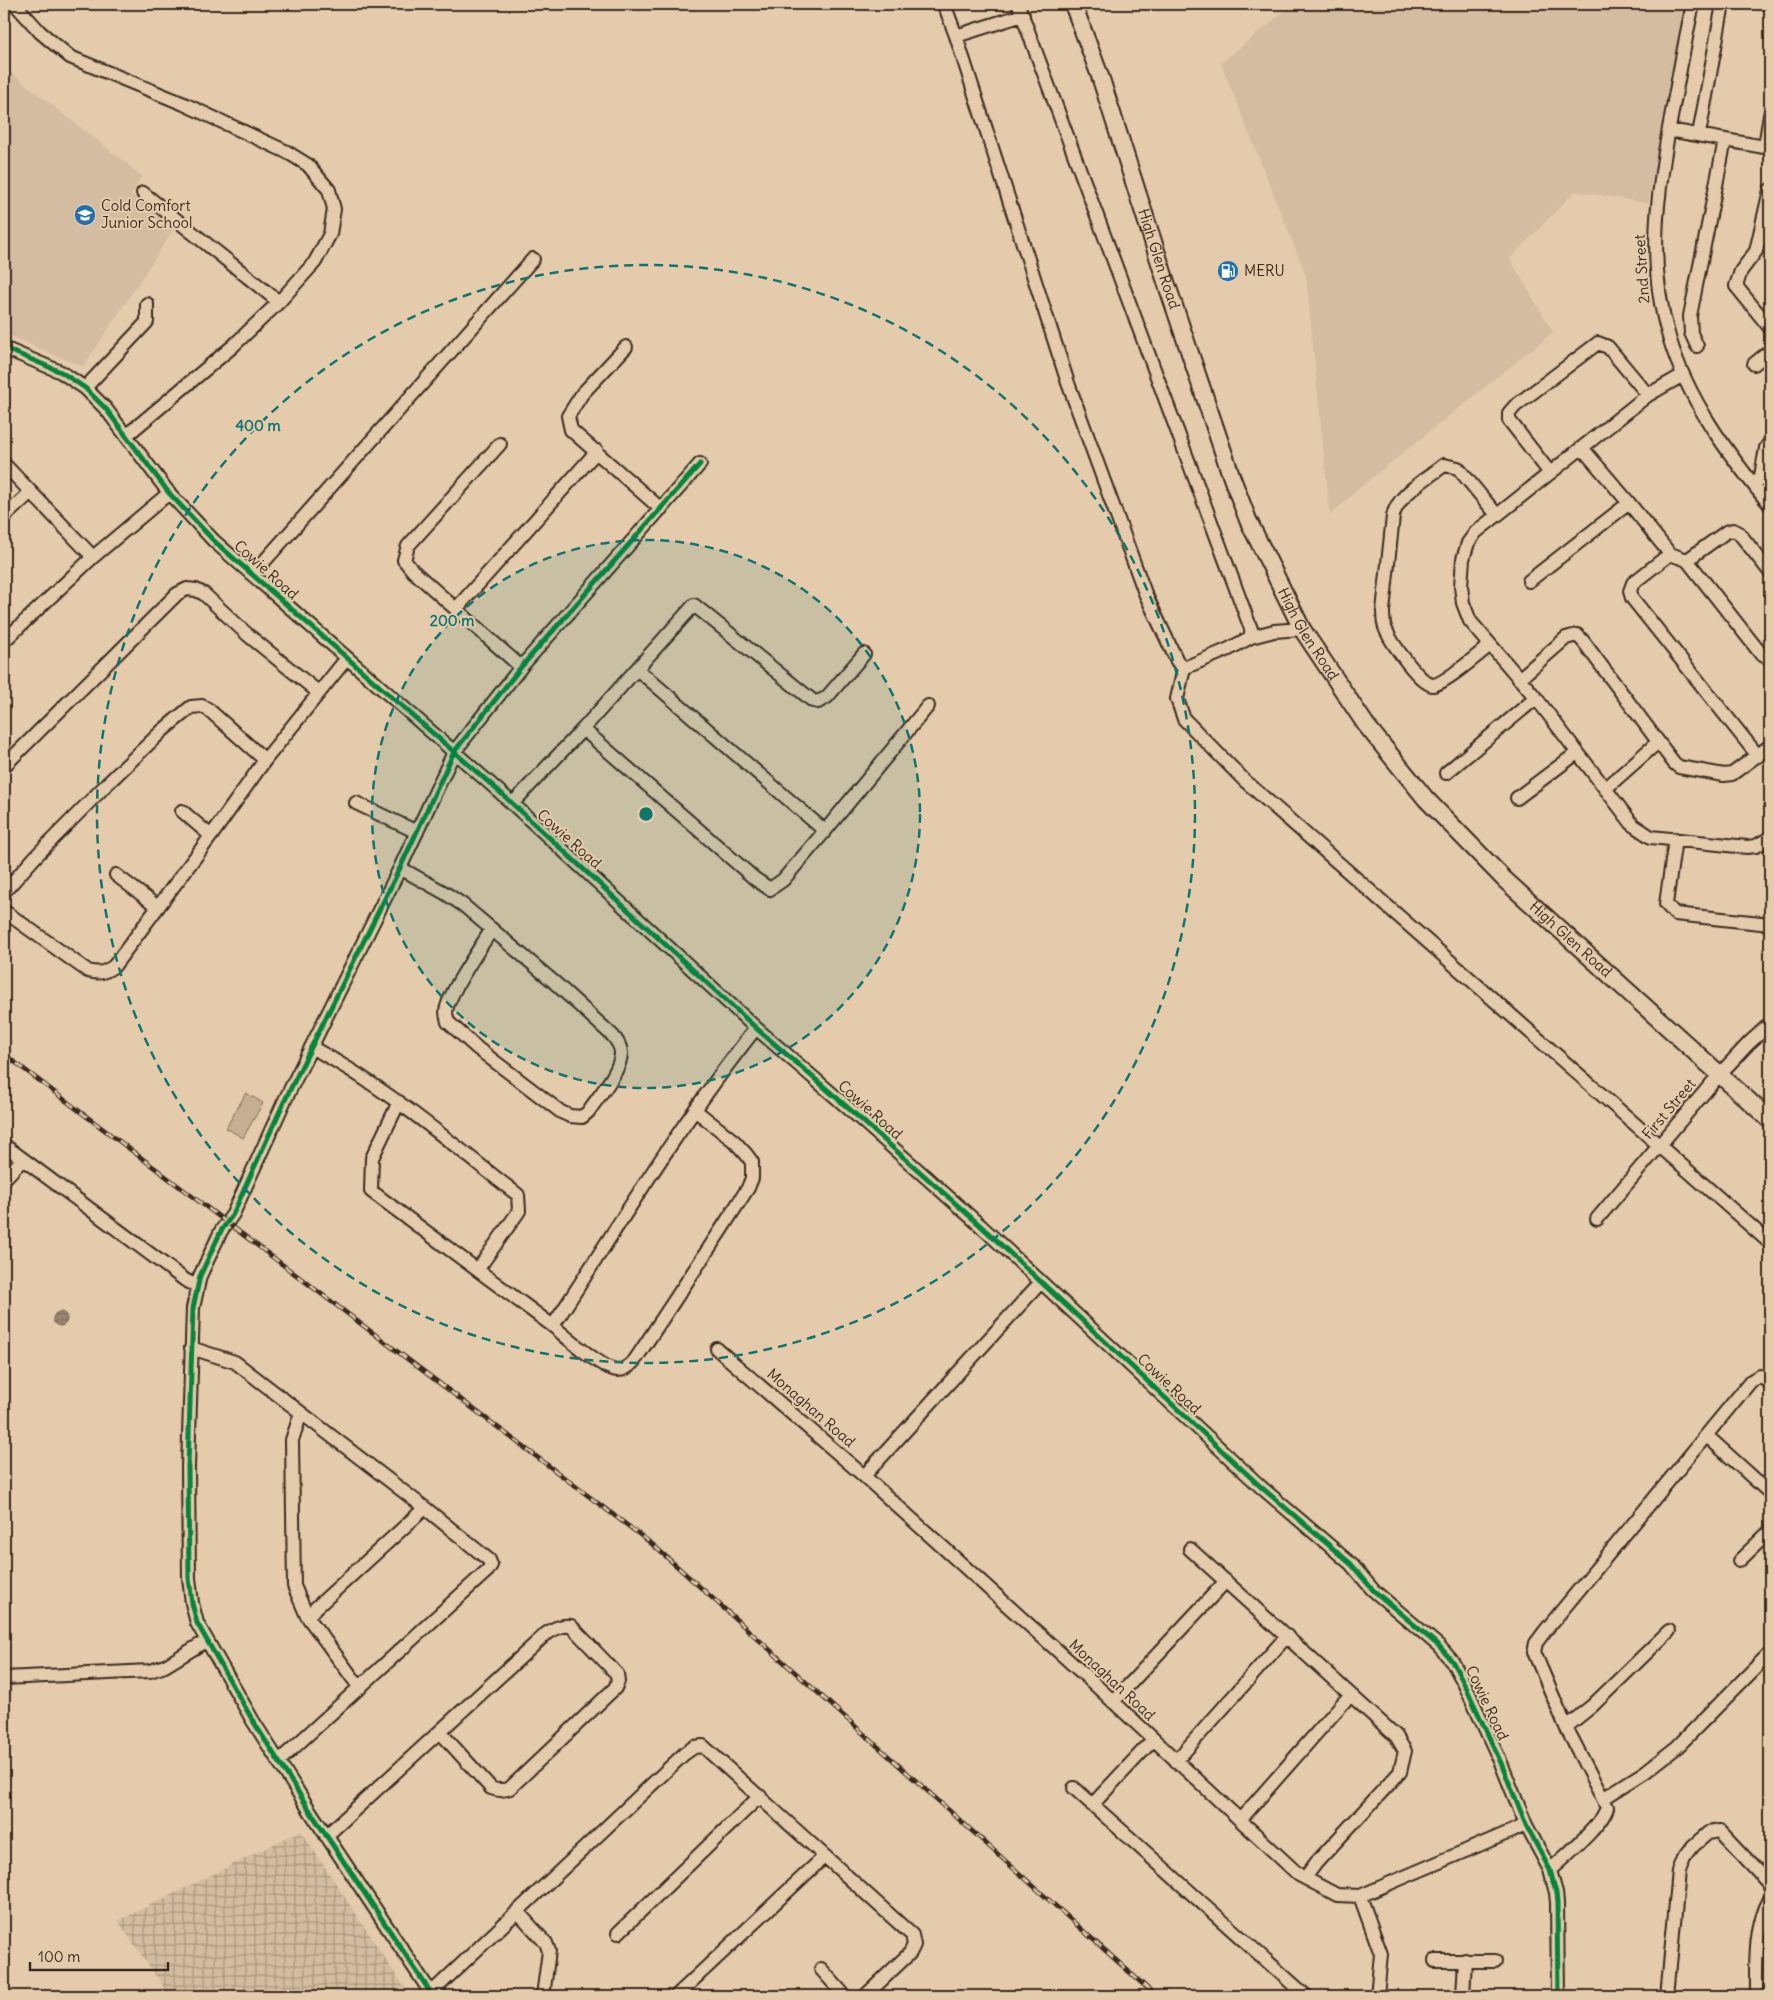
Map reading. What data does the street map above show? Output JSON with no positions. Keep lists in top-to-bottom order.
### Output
{
  "streets": {
    "main road": ["High Glen Road"],
    "street": [
      "2nd Street",
      "Cowie Road",
      "First Street",
      "Monaghan Road"
    ]
  },
  "crossings": [
    ["High Glen Road", "First Street"],
    ["Cowie Road", "Monaghan Road"]
  ],
  "places": {
    "school or university": ["Cold Comfort Junior School"],
    "fuel station": ["MERU"]
  },
  "scale_bar": "100 m",
  "rings": ["400 m", "200 m"]
}
